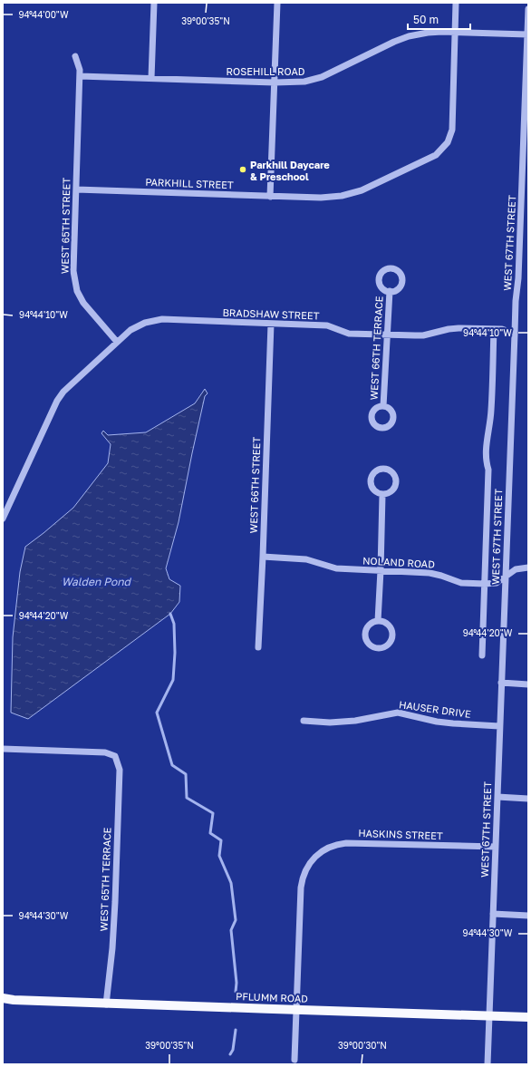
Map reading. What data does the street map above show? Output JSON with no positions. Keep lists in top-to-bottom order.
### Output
{
  "streets": {
    "main road": ["PFLUMM ROAD"],
    "street": [
      "ROSEHILL ROAD",
      "PARKHILL STREET",
      "WEST 65TH STREET",
      "WEST 67TH STREET",
      "BRADSHAW STREET",
      "WEST 66TH TERRACE",
      "WEST 66TH STREET",
      "NOLAND ROAD",
      "HAUSER DRIVE",
      "HASKINS STREET",
      "WEST 65TH TERRACE"
    ]
  },
  "crossings": [
    ["ROSEHILL ROAD", "PARKHILL STREET"],
    ["ROSEHILL ROAD", "WEST 65TH STREET"],
    ["ROSEHILL ROAD", "WEST 67TH STREET"],
    ["PARKHILL STREET", "WEST 65TH STREET"],
    ["WEST 65TH STREET", "BRADSHAW STREET"],
    ["WEST 67TH STREET", "BRADSHAW STREET"],
    ["WEST 67TH STREET", "NOLAND ROAD"],
    ["WEST 67TH STREET", "HAUSER DRIVE"],
    ["WEST 67TH STREET", "HASKINS STREET"],
    ["WEST 67TH STREET", "PFLUMM ROAD"],
    ["BRADSHAW STREET", "WEST 66TH TERRACE"],
    ["BRADSHAW STREET", "WEST 66TH STREET"],
    ["WEST 66TH STREET", "NOLAND ROAD"],
    ["HASKINS STREET", "PFLUMM ROAD"],
    ["WEST 65TH TERRACE", "PFLUMM ROAD"]
  ],
  "water": ["Walden Pond"],
  "places": ["Parkhill Daycare & Preschool"],
  "scale_bar": "50 m",
  "coordinates": [
    "94°44'00\"W",
    "39°00'35\"N",
    "94°44'10\"W",
    "94°44'20\"W",
    "94°44'30\"W",
    "39°00'30\"N"
  ]
}
